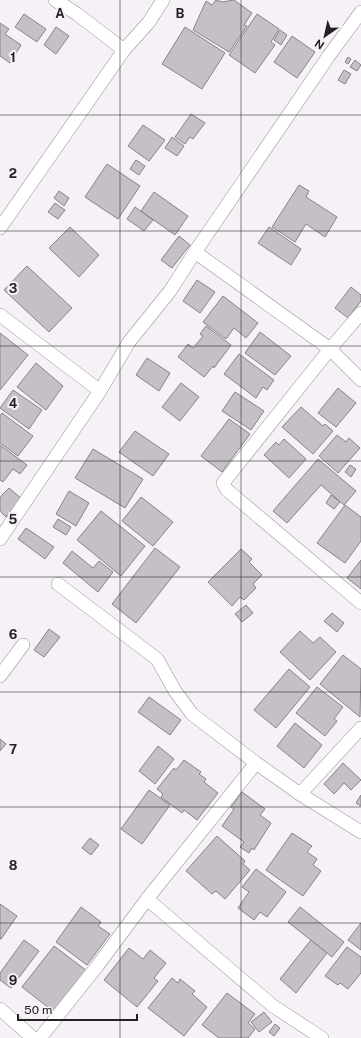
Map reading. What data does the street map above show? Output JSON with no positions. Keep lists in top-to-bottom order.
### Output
{
  "scale_bar": "50 m",
  "north": "bottom left",
  "grid": {
    "columns": ["A", "B"],
    "rows": [
      "1",
      "2",
      "3",
      "4",
      "5",
      "6",
      "7",
      "8",
      "9"
    ]
  }
}
